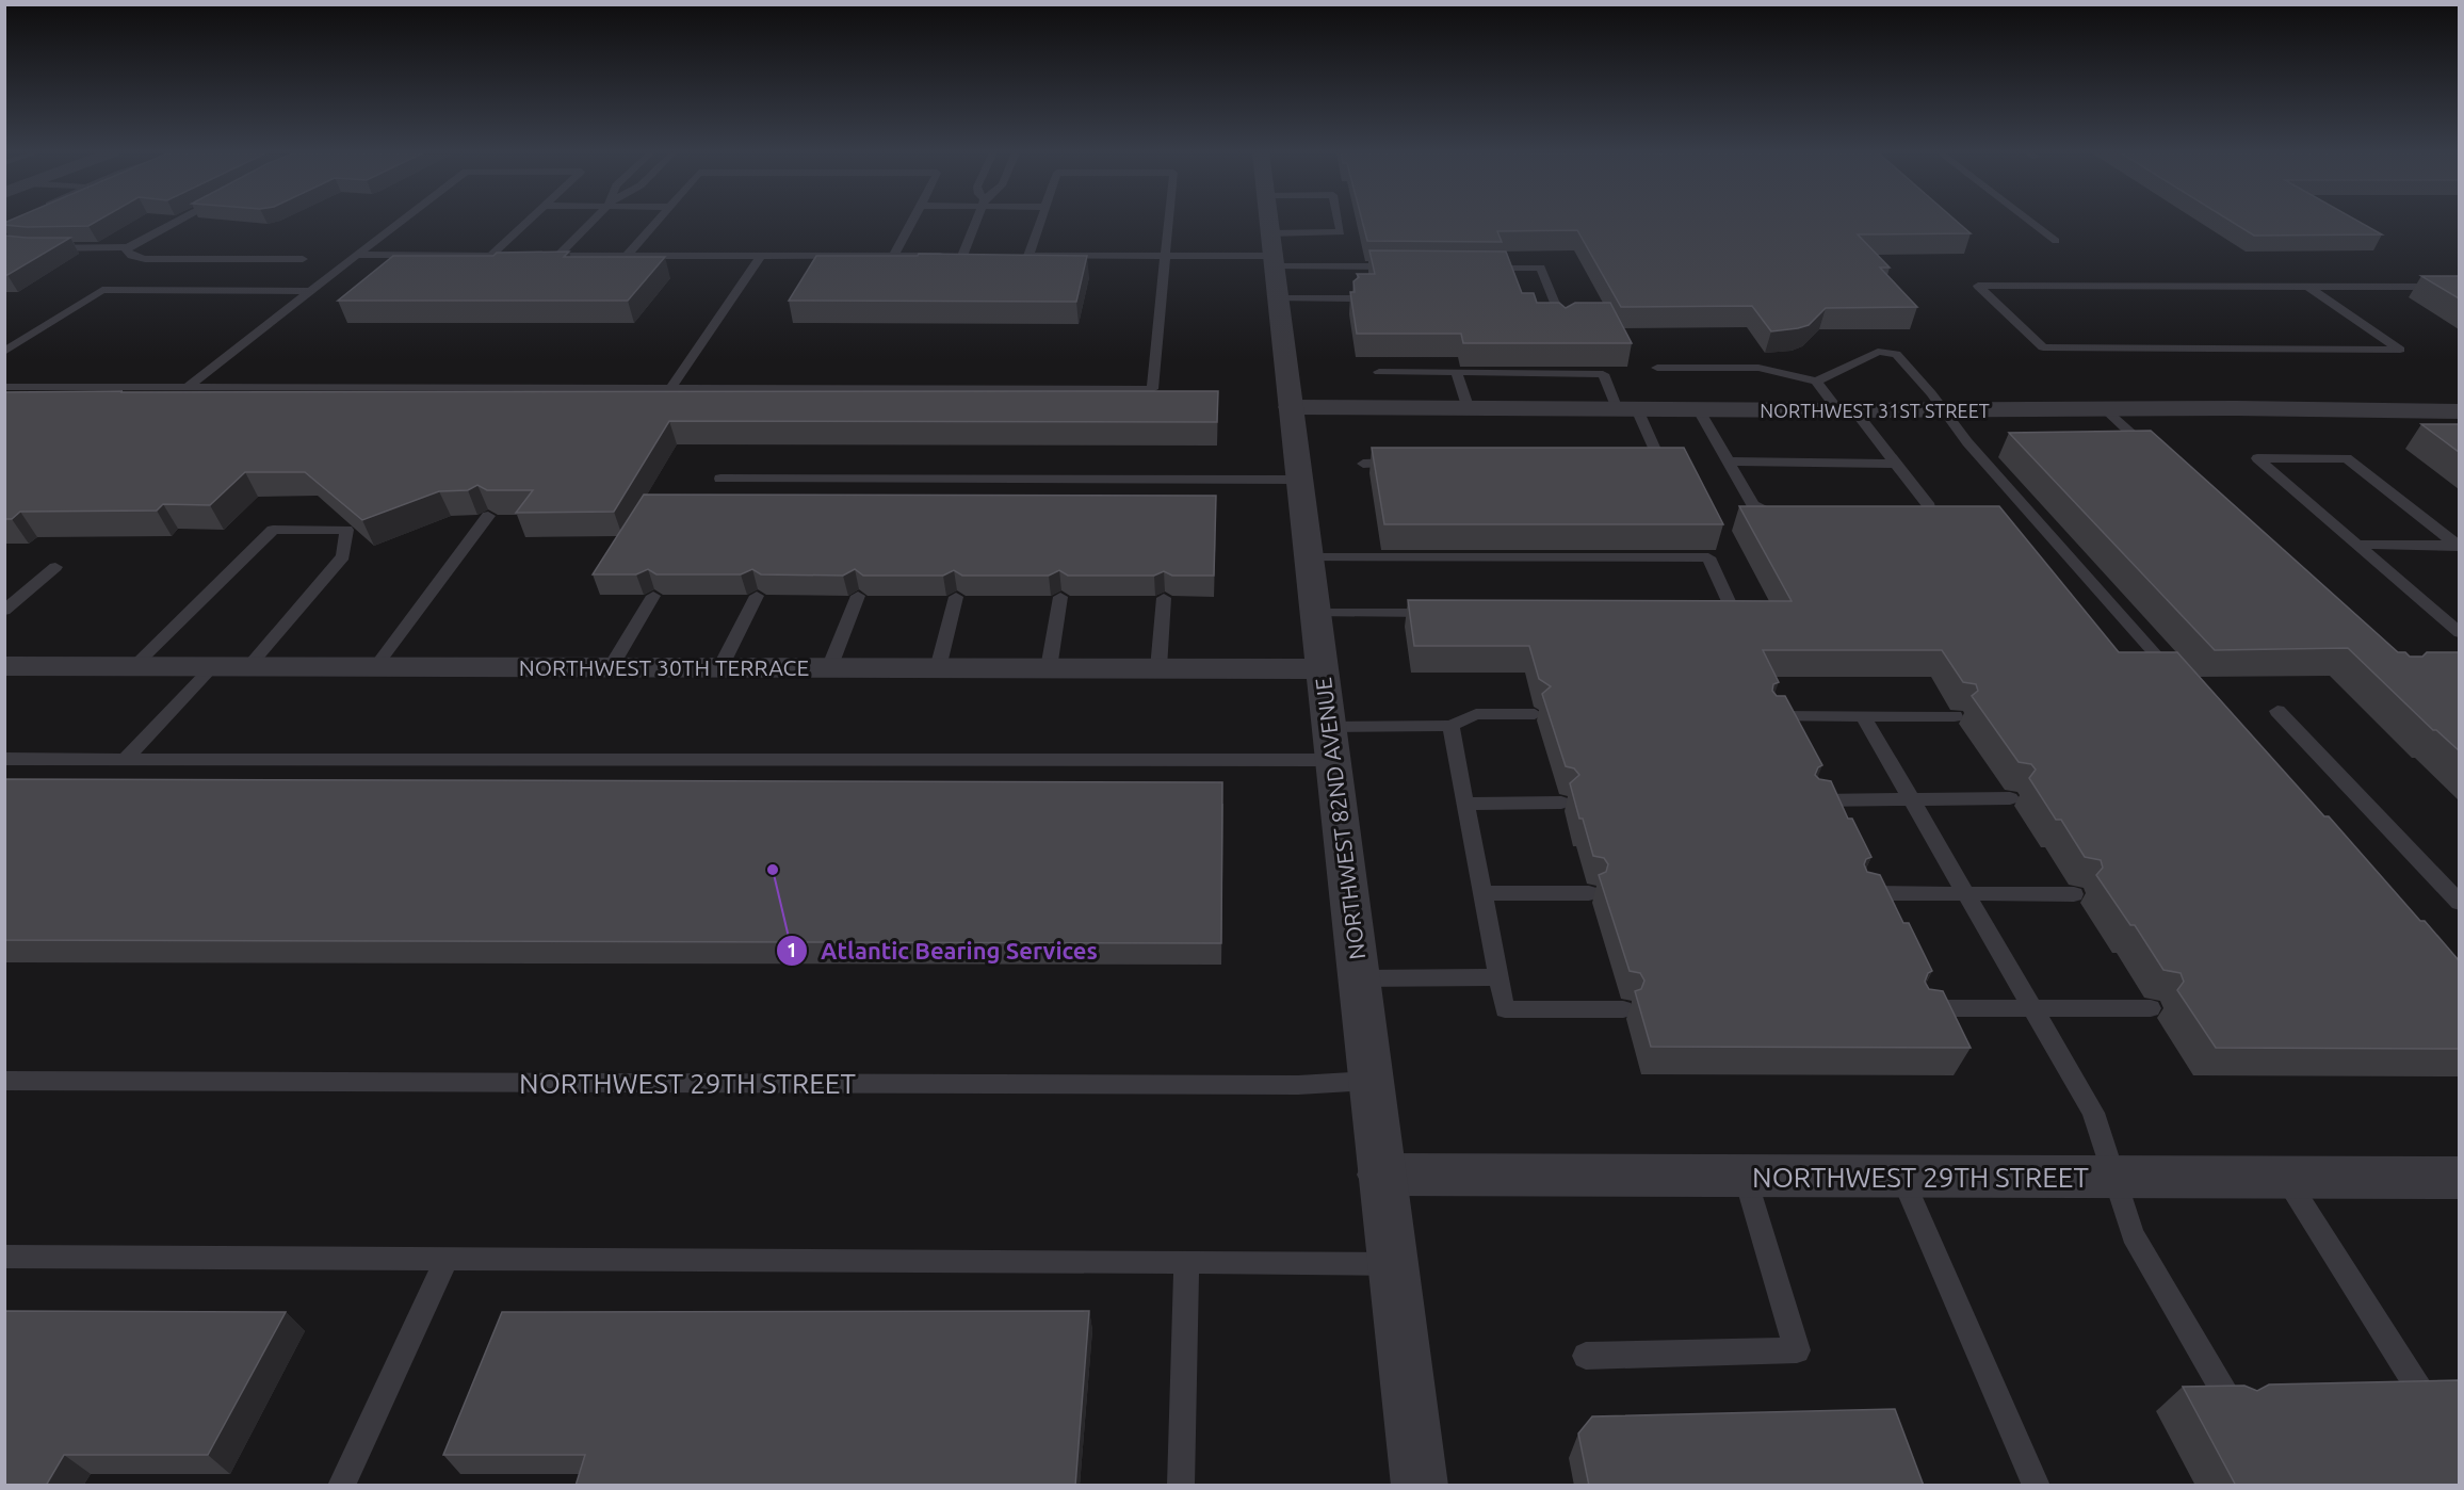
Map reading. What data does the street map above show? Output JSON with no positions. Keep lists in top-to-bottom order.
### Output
{
  "streets": {
    "street": [
      "NORTHWEST 31ST STREET",
      "NORTHWEST 30TH TERRACE",
      "NORTHWEST 82ND AVENUE",
      "NORTHWEST 29TH STREET"
    ]
  },
  "crossings": [
    ["NORTHWEST 31ST STREET", "NORTHWEST 82ND AVENUE"],
    ["NORTHWEST 30TH TERRACE", "NORTHWEST 82ND AVENUE"],
    ["NORTHWEST 82ND AVENUE", "NORTHWEST 29TH STREET"]
  ],
  "places": ["Atlantic Bearing Services"]
}
